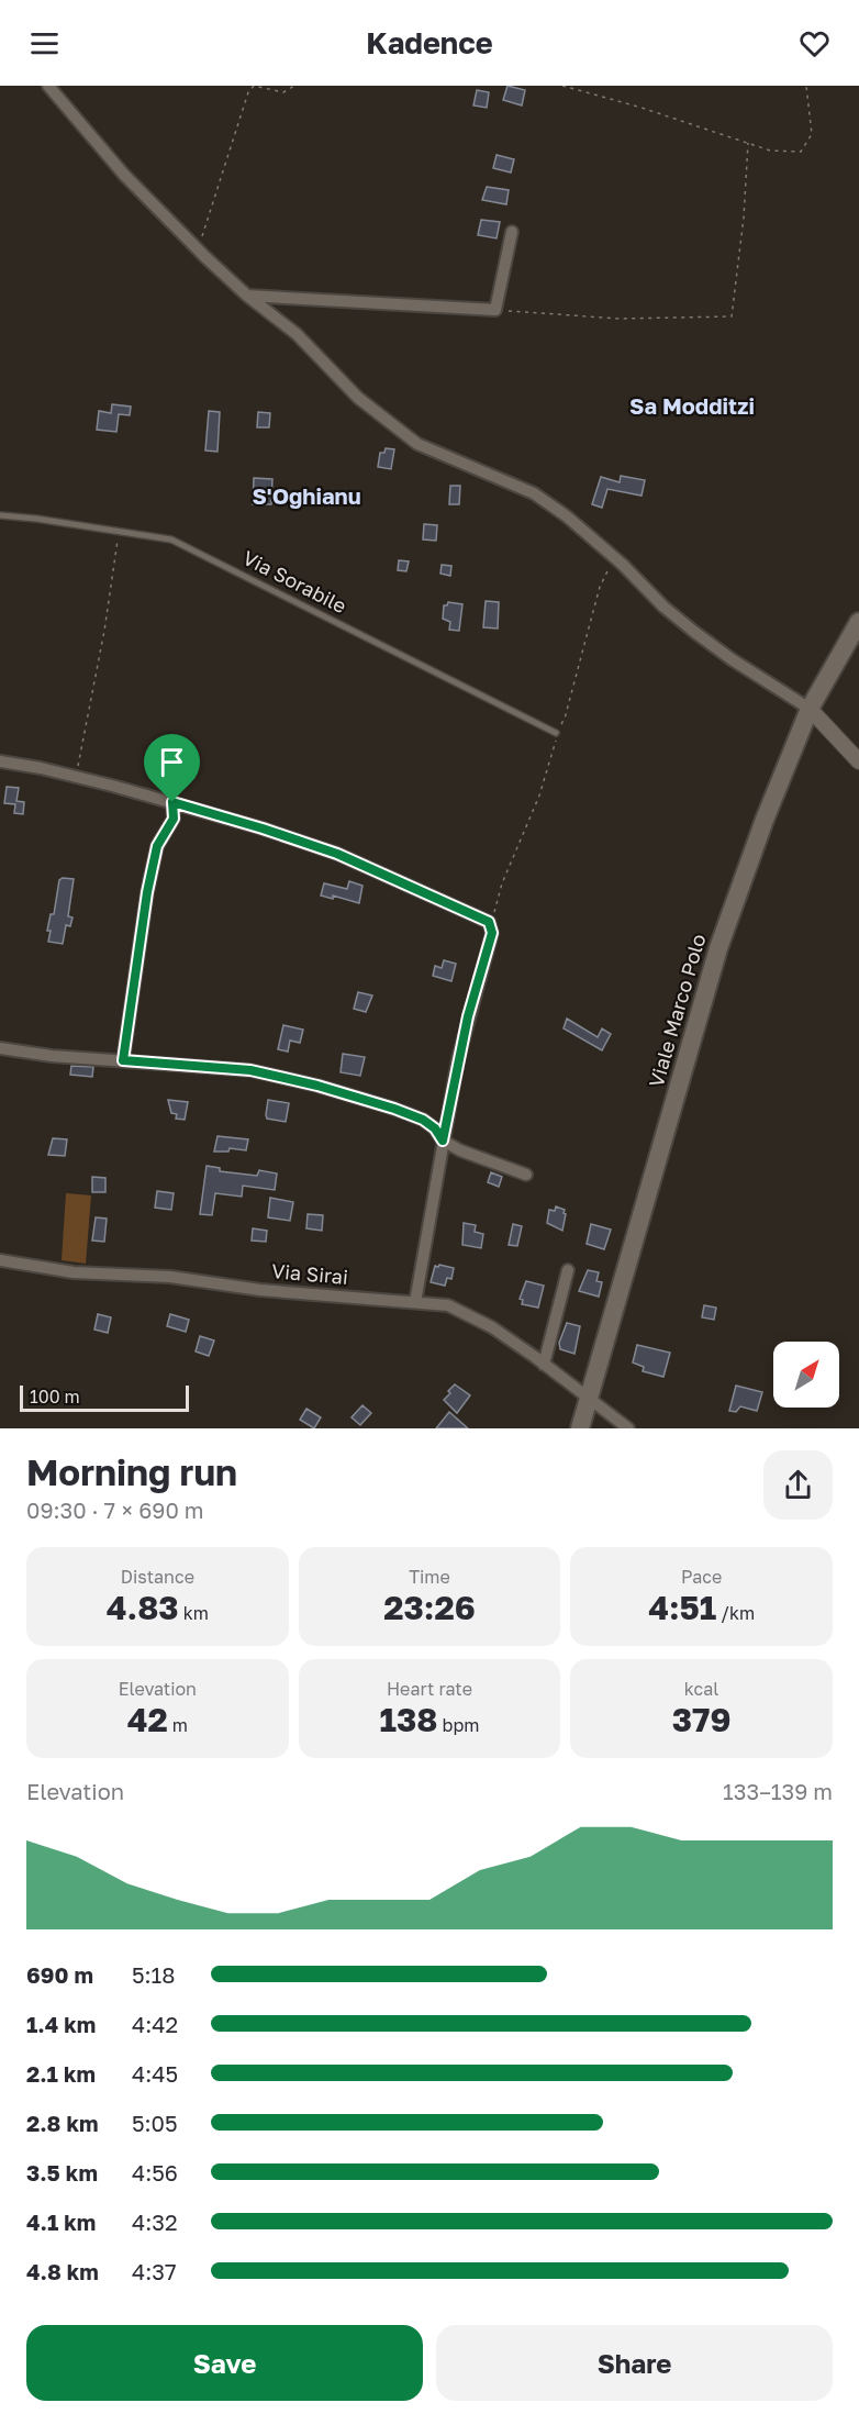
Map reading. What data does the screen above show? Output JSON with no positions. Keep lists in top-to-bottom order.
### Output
{
  "streets": {
    "main road": ["Viale Marco Polo"],
    "street": ["Via Sirai"],
    "lane": ["Via Sorabile"]
  },
  "crossings": [
    ["Viale Marco Polo", "Via Sirai"]
  ],
  "districts": ["Sa Modditzi", "S'Oghianu"],
  "scale_bar": "100 m",
  "north": "top right",
  "page": {
    "header": "Kadence",
    "scale": "100 m",
    "heading": ["Morning run", "09:30 · 7 × 690 m"],
    "stats": [
      ["Distance", "4.83 km"],
      ["Time", "23:26"],
      ["Pace", "4:51 /km"],
      ["Elevation", "42 m"],
      ["Heart rate", "138 bpm"],
      ["kcal", "379"]
    ],
    "chart": ["Elevation", "133–139 m"],
    "list": [
      {
        "name": "690 m",
        "note": "5:18"
      },
      {
        "name": "1.4 km",
        "note": "4:42"
      },
      {
        "name": "2.1 km",
        "note": "4:45"
      },
      {
        "name": "2.8 km",
        "note": "5:05"
      },
      {
        "name": "3.5 km",
        "note": "4:56"
      },
      {
        "name": "4.1 km",
        "note": "4:32"
      },
      {
        "name": "4.8 km",
        "note": "4:37"
      }
    ],
    "buttons": ["Save", "Share"]
  }
}
